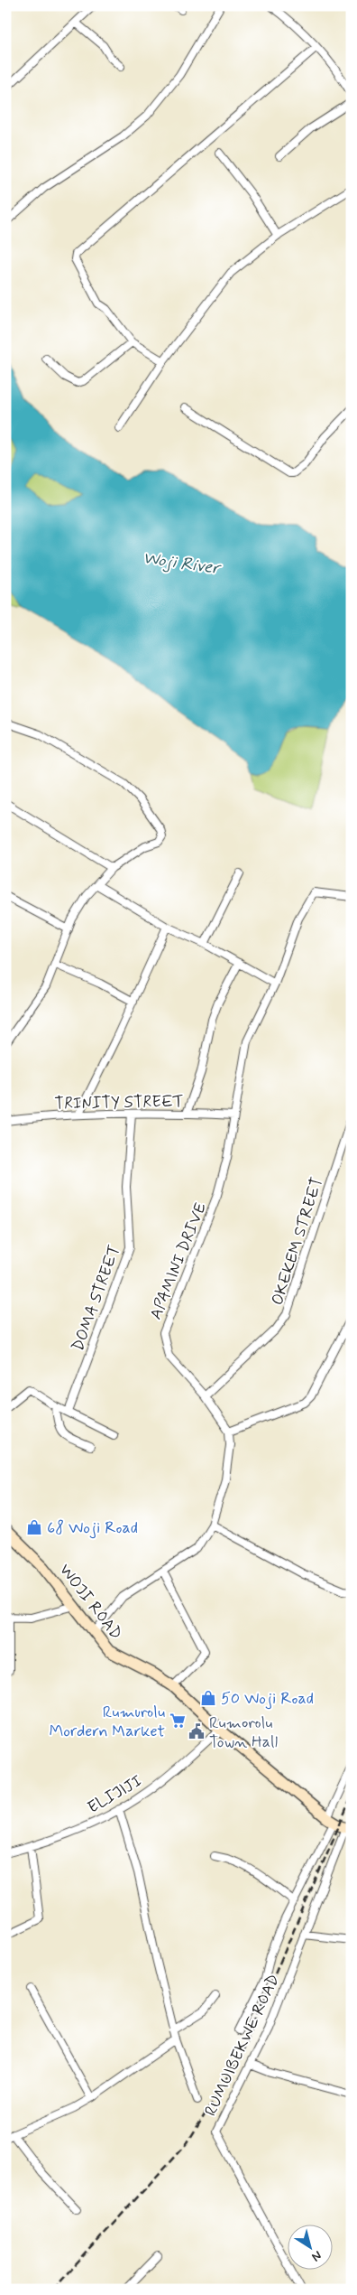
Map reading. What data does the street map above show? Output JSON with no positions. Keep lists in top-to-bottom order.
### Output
{
  "streets": {
    "main road": ["WOJI ROAD"],
    "street": [
      "TRINITY STREET",
      "OKEKEM STREET",
      "APAMINI DRIVE",
      "DOMA STREET",
      "ELIJIJI",
      "RUMUIBEKWE ROAD"
    ]
  },
  "crossings": [
    ["TRINITY STREET", "APAMINI DRIVE"],
    ["TRINITY STREET", "DOMA STREET"],
    ["OKEKEM STREET", "APAMINI DRIVE"],
    ["WOJI ROAD", "ELIJIJI"],
    ["WOJI ROAD", "RUMUIBEKWE ROAD"]
  ],
  "water": ["Woji River"],
  "places": {
    "shop": ["68 Woji Road", "50 Woji Road"],
    "supermarket": ["Rumurolu Mordern Market"],
    "public building": ["Rumorolu Town Hall"]
  },
  "north": "bottom right"
}
